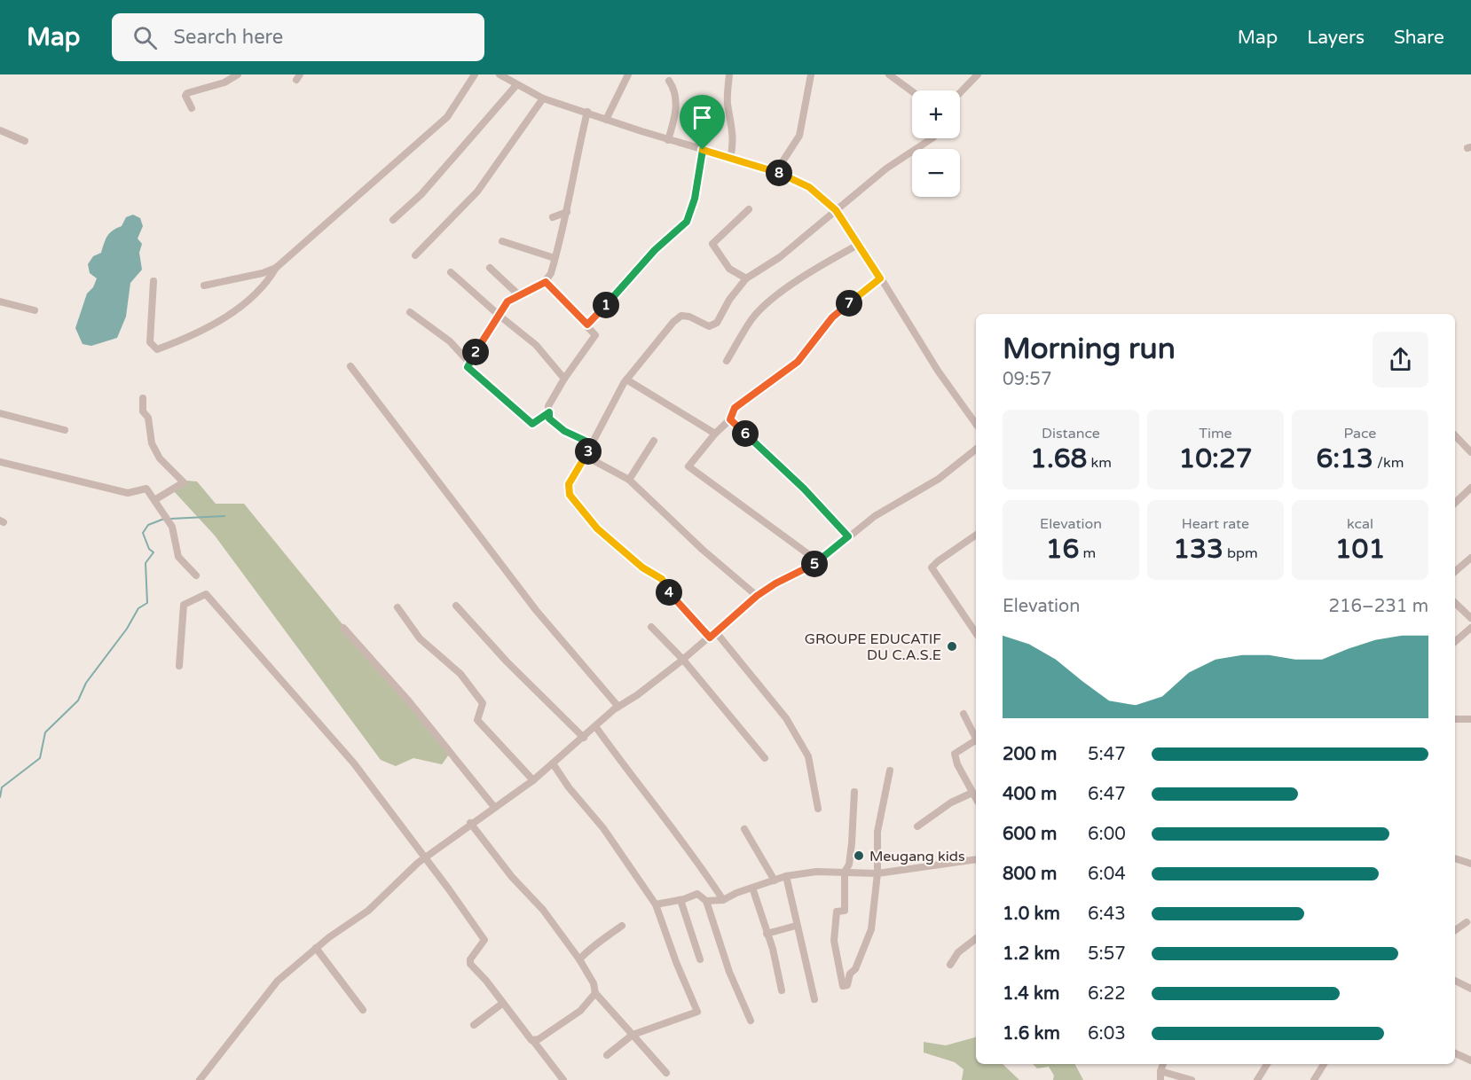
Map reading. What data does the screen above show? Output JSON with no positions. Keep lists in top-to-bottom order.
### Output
{
  "places": ["GROUPE EDUCATIF DU C.A.S.E", "Meugang kids"],
  "page": {
    "header": "Map",
    "search": "Search here",
    "nav": ["Map", "Layers", "Share"],
    "map_buttons": ["+", "−"],
    "pins": [
      "8",
      "7",
      "1",
      "2",
      "6",
      "3",
      "5",
      "4"
    ],
    "heading": ["Morning run", "09:57"],
    "stats": [
      ["Distance", "1.68 km"],
      ["Time", "10:27"],
      ["Pace", "6:13 /km"],
      ["Elevation", "16 m"],
      ["Heart rate", "133 bpm"],
      ["kcal", "101"]
    ],
    "chart": ["Elevation", "216–231 m"],
    "list": [
      {
        "name": "200 m",
        "note": "5:47"
      },
      {
        "name": "400 m",
        "note": "6:47"
      },
      {
        "name": "600 m",
        "note": "6:00"
      },
      {
        "name": "800 m",
        "note": "6:04"
      },
      {
        "name": "1.0 km",
        "note": "6:43"
      },
      {
        "name": "1.2 km",
        "note": "5:57"
      },
      {
        "name": "1.4 km",
        "note": "6:22"
      },
      {
        "name": "1.6 km",
        "note": "6:03"
      }
    ]
  }
}
